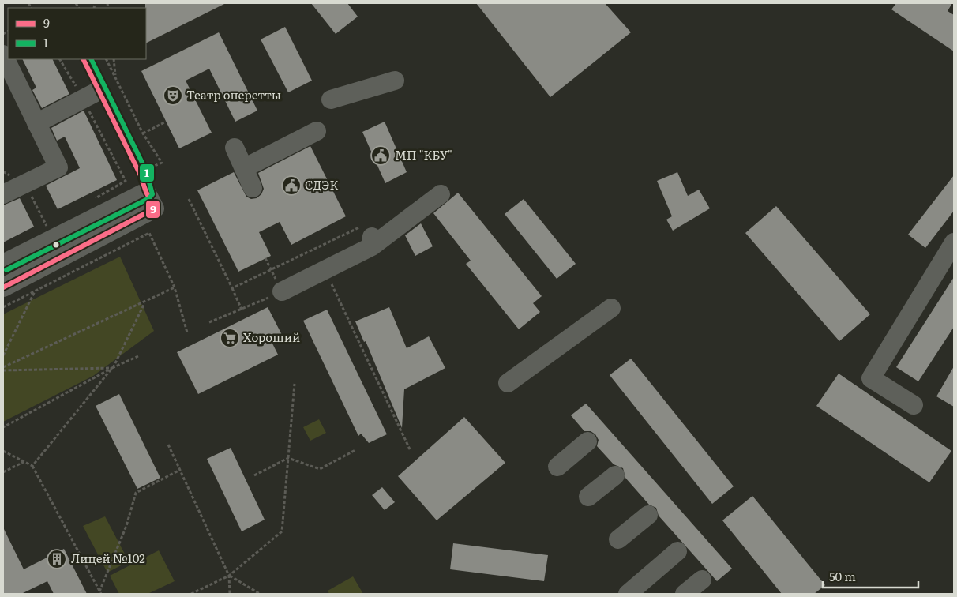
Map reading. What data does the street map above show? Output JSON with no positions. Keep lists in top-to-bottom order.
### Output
{
  "places": {
    "theatre": ["Театр оперетты"],
    "public building": ["МП \"КБУ\"", "СДЭК"],
    "supermarket": ["Хороший"],
    "building": ["Лицей №102"]
  },
  "lines": ["transit line 9", "transit line 1"],
  "legend": ["9", "1"],
  "scale_bar": "50 m"
}
